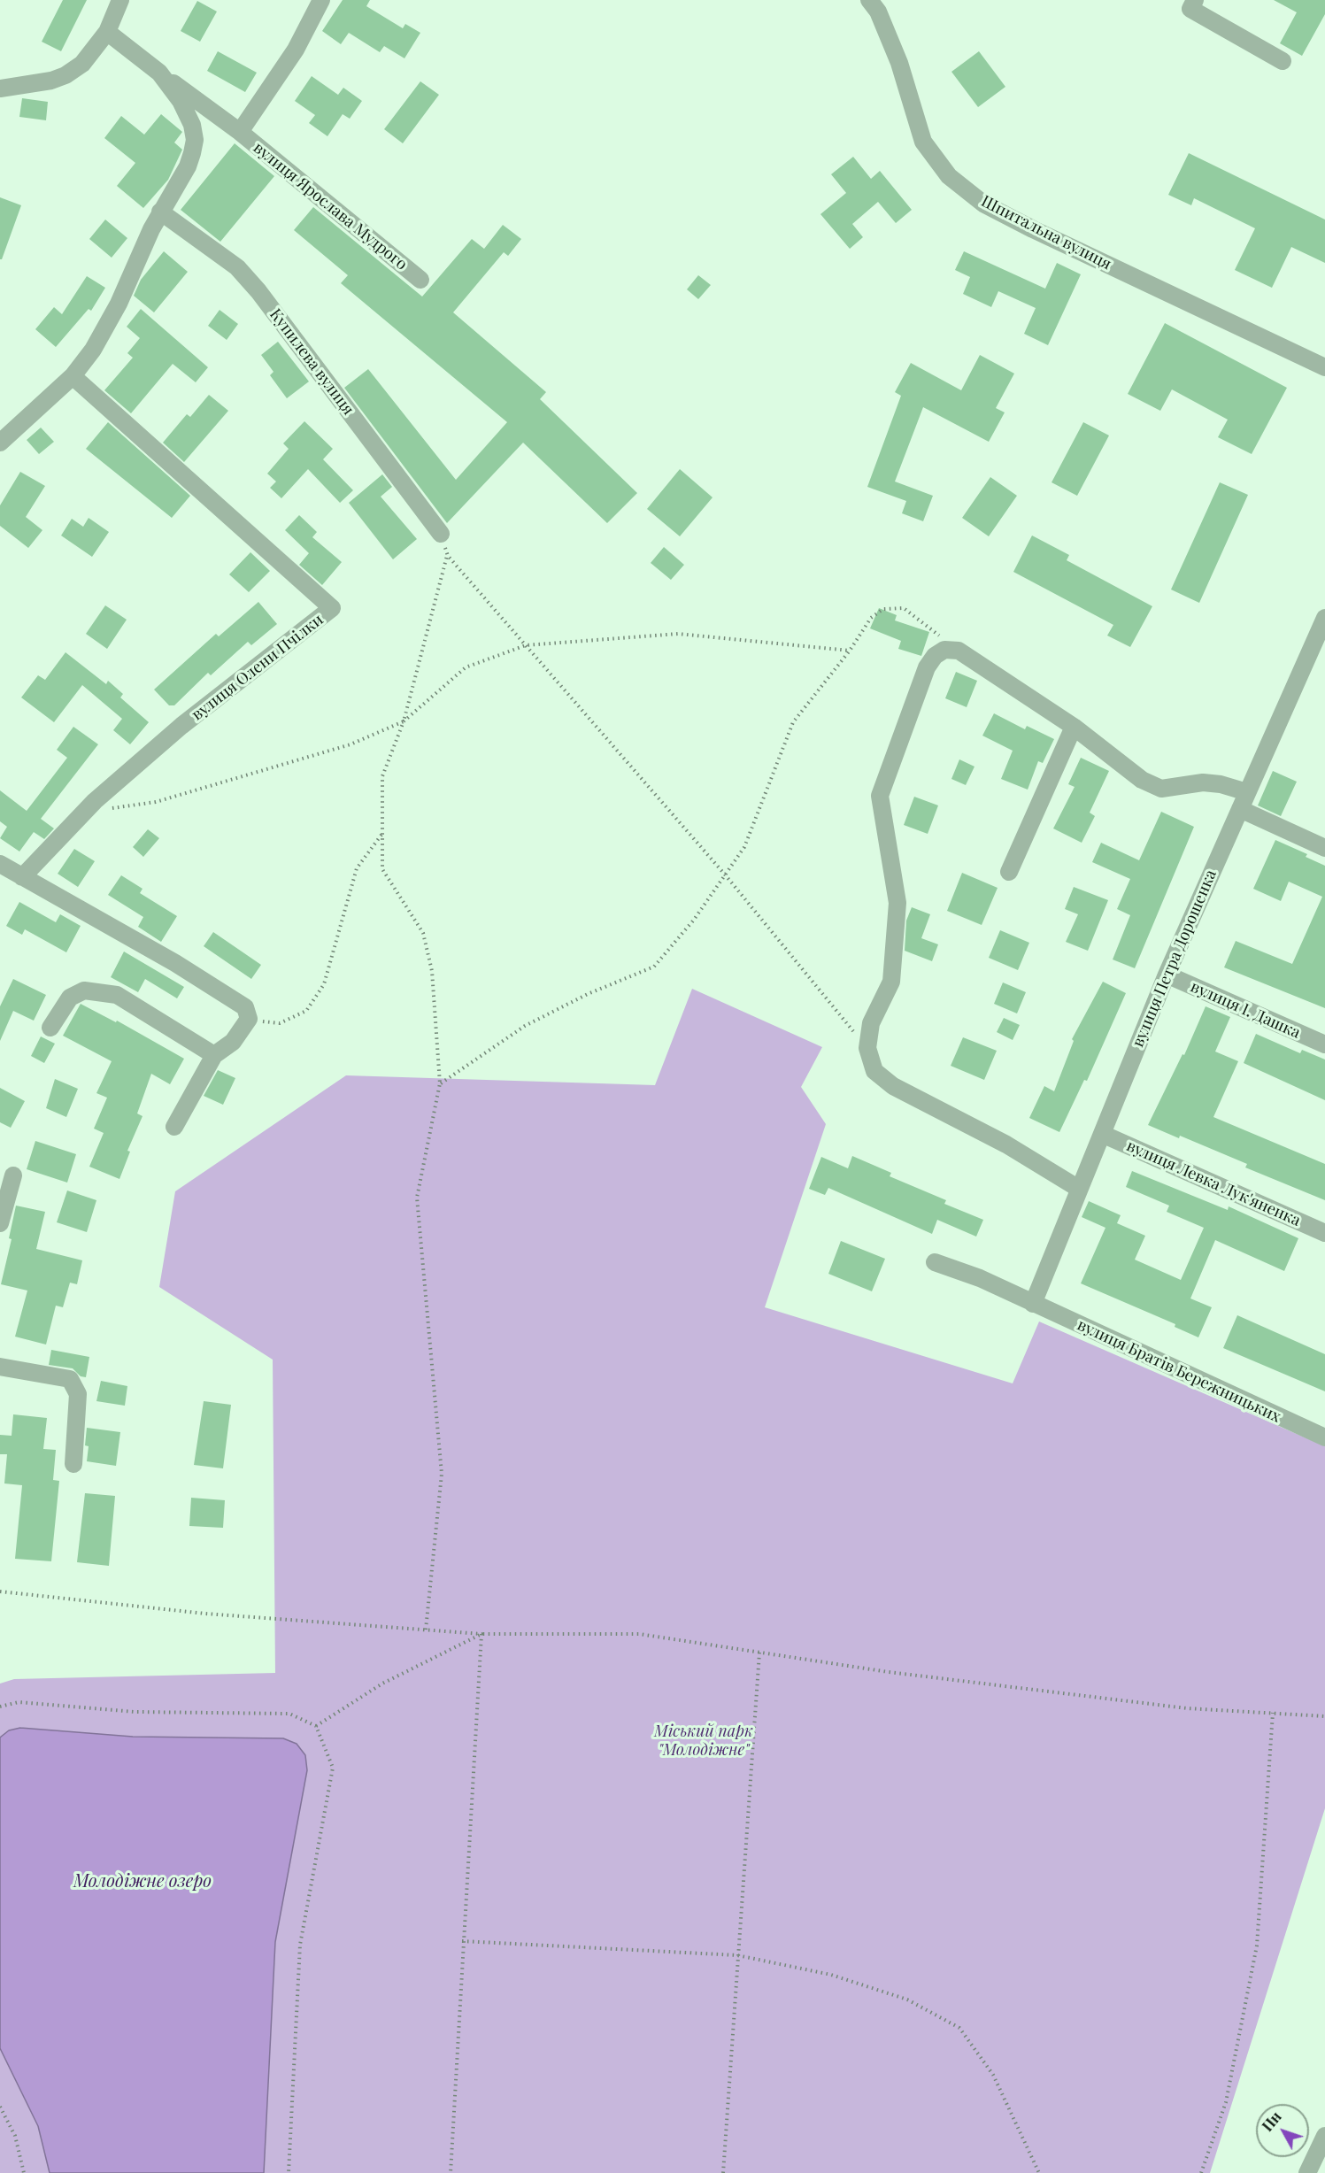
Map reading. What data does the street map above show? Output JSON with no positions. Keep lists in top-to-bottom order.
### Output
{
  "streets": {
    "street": [
      "вулиця Ярослава Мудрого",
      "Шпитальна вулиця",
      "Купилева вулиця",
      "вулиця Олени Пчілки",
      "вулиця Петра Дорошенка",
      "вулиця І. Дашка",
      "вулиця Левка Лук'яненка",
      "вулиця Братів Бережницьких"
    ]
  },
  "crossings": [
    ["вулиця Петра Дорошенка", "вулиця І. Дашка"],
    ["вулиця Петра Дорошенка", "вулиця Левка Лук'яненка"],
    ["вулиця Петра Дорошенка", "вулиця Братів Бережницьких"]
  ],
  "water": ["Молодіжне озеро"],
  "parks": ["Міський парк \"Молодіжне\""],
  "north": "top left"
}
